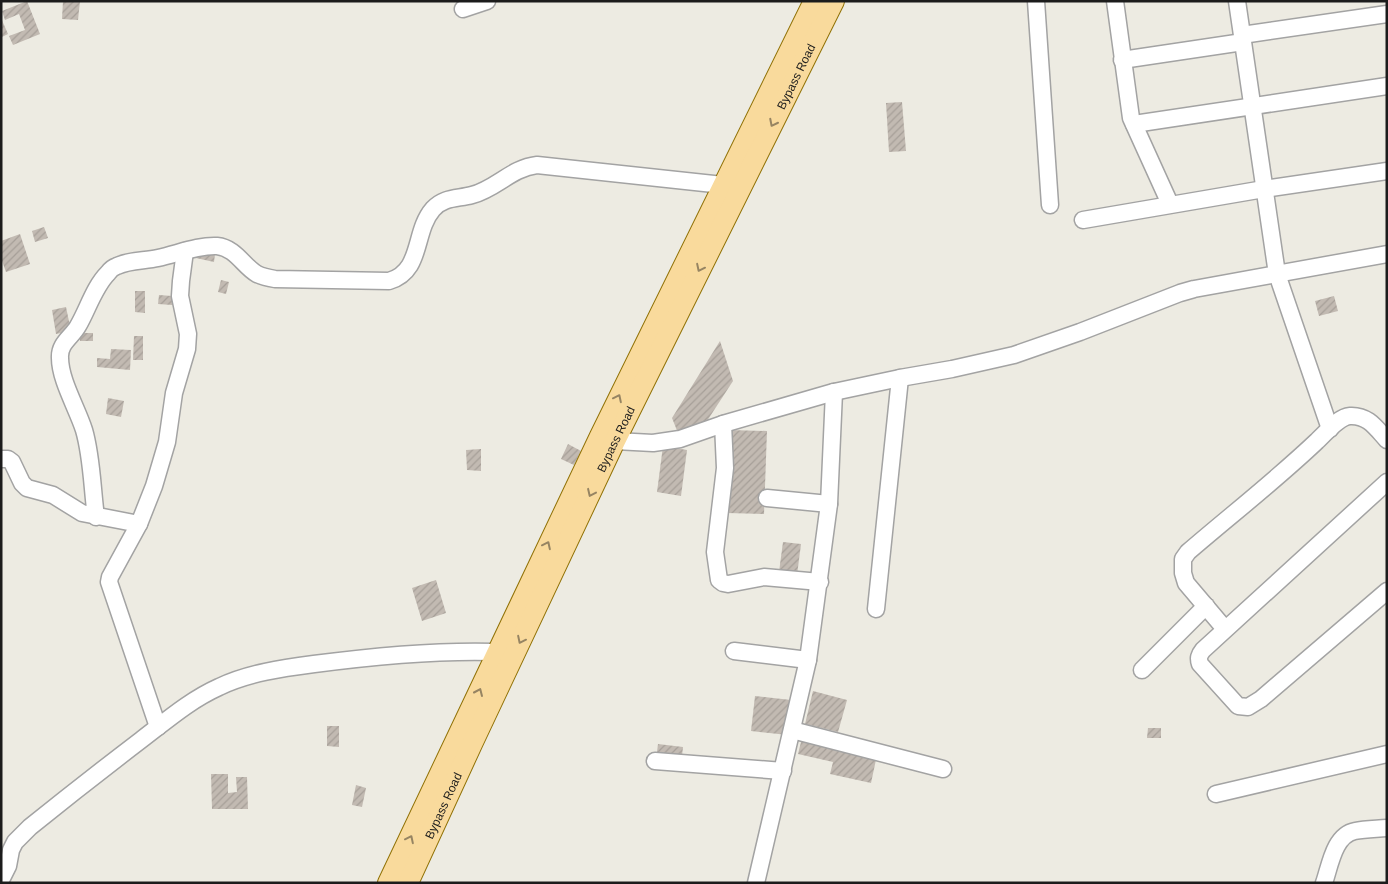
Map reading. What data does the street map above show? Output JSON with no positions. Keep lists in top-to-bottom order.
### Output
{
  "streets": {
    "main road": ["Bypass Road"]
  }
}
